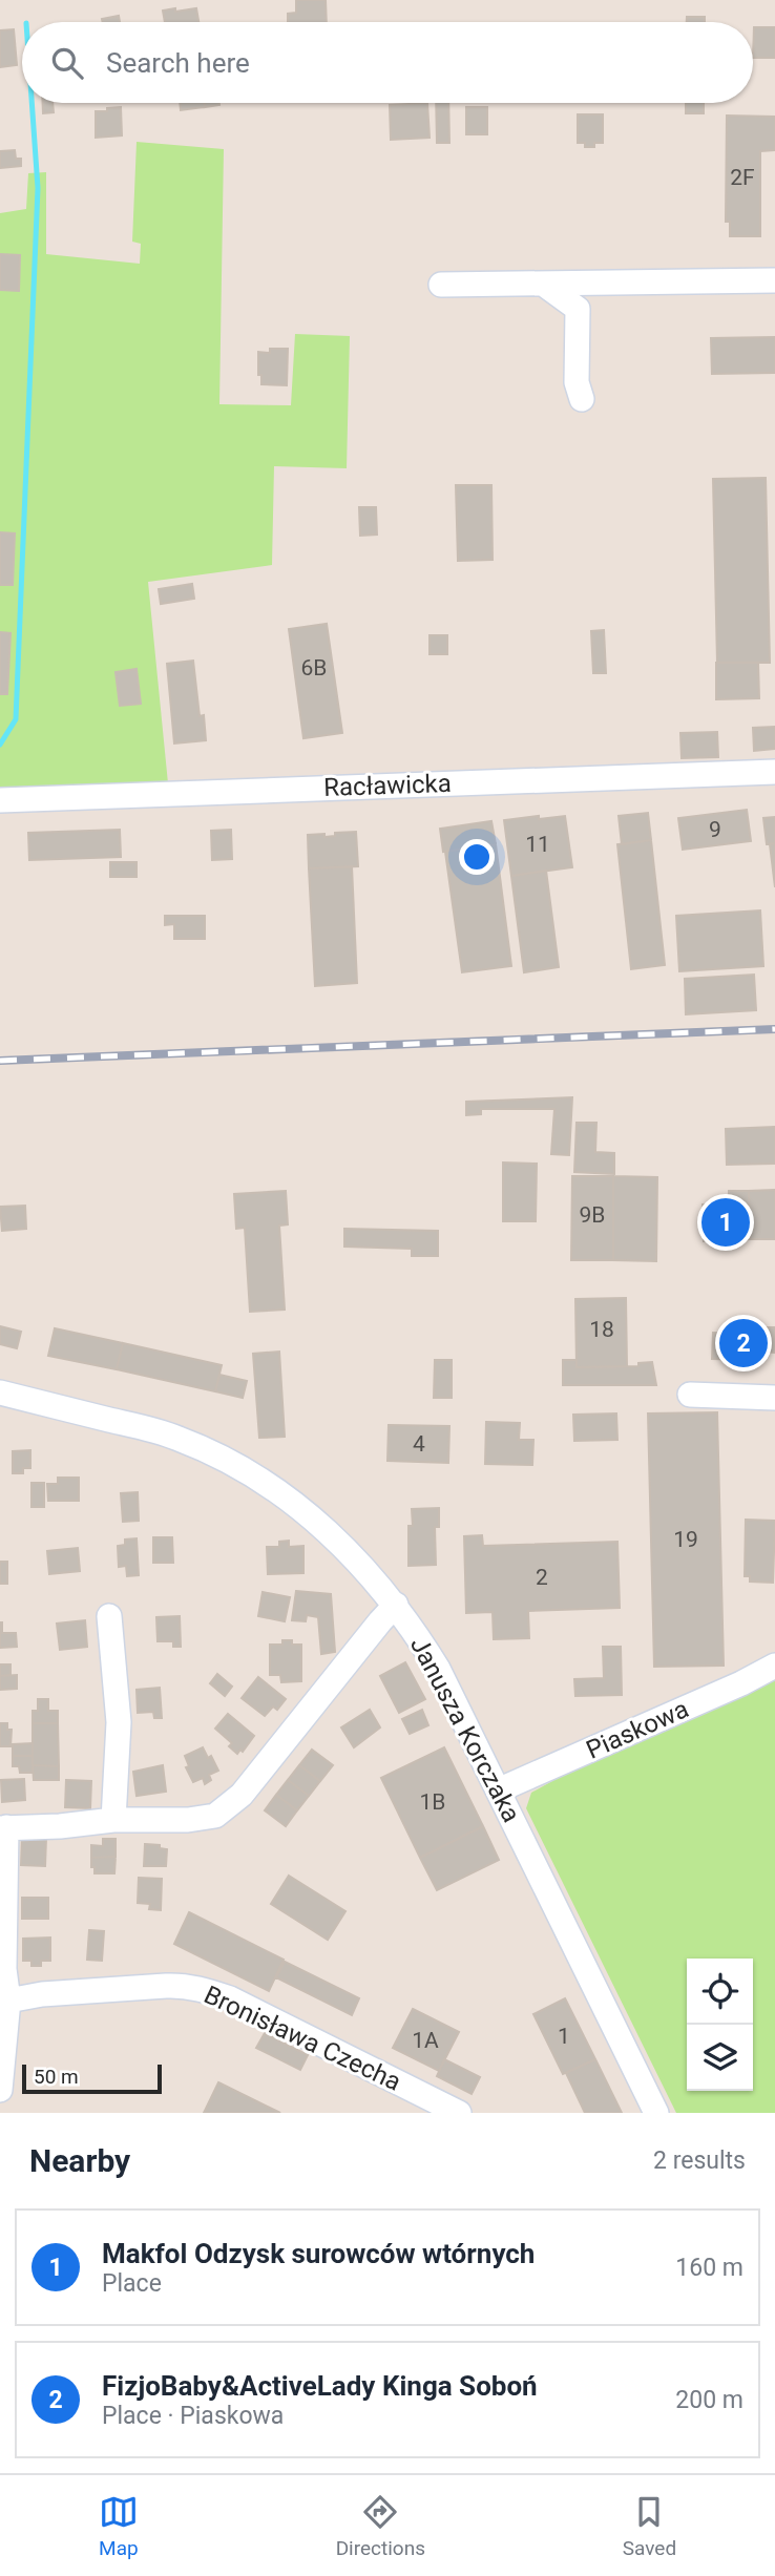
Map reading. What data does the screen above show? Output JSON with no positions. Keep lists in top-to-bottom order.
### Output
{
  "streets": {
    "street": [
      "Racławicka",
      "Janusza Korczaka",
      "Piaskowa",
      "Bronisława Czecha"
    ]
  },
  "crossings": [
    ["Janusza Korczaka", "Piaskowa"]
  ],
  "house_numbers": [
    "2F",
    "6B",
    "9",
    "11",
    "9B",
    "18",
    "4",
    "19",
    "2",
    "1B",
    "1",
    "1A"
  ],
  "scale_bar": "50 m",
  "page": {
    "search": "Search here",
    "pins": ["1", "2"],
    "scale": "50 m",
    "heading": ["Nearby", "2 results"],
    "list": [
      {
        "mark": "1",
        "name": "Makfol Odzysk surowców wtórnych",
        "note": "Place",
        "value": "160 m"
      },
      {
        "mark": "2",
        "name": "FizjoBaby&ActiveLady Kinga Soboń",
        "note": "Place · Piaskowa",
        "value": "200 m"
      }
    ],
    "nav": ["Map", "Directions", "Saved"]
  }
}
